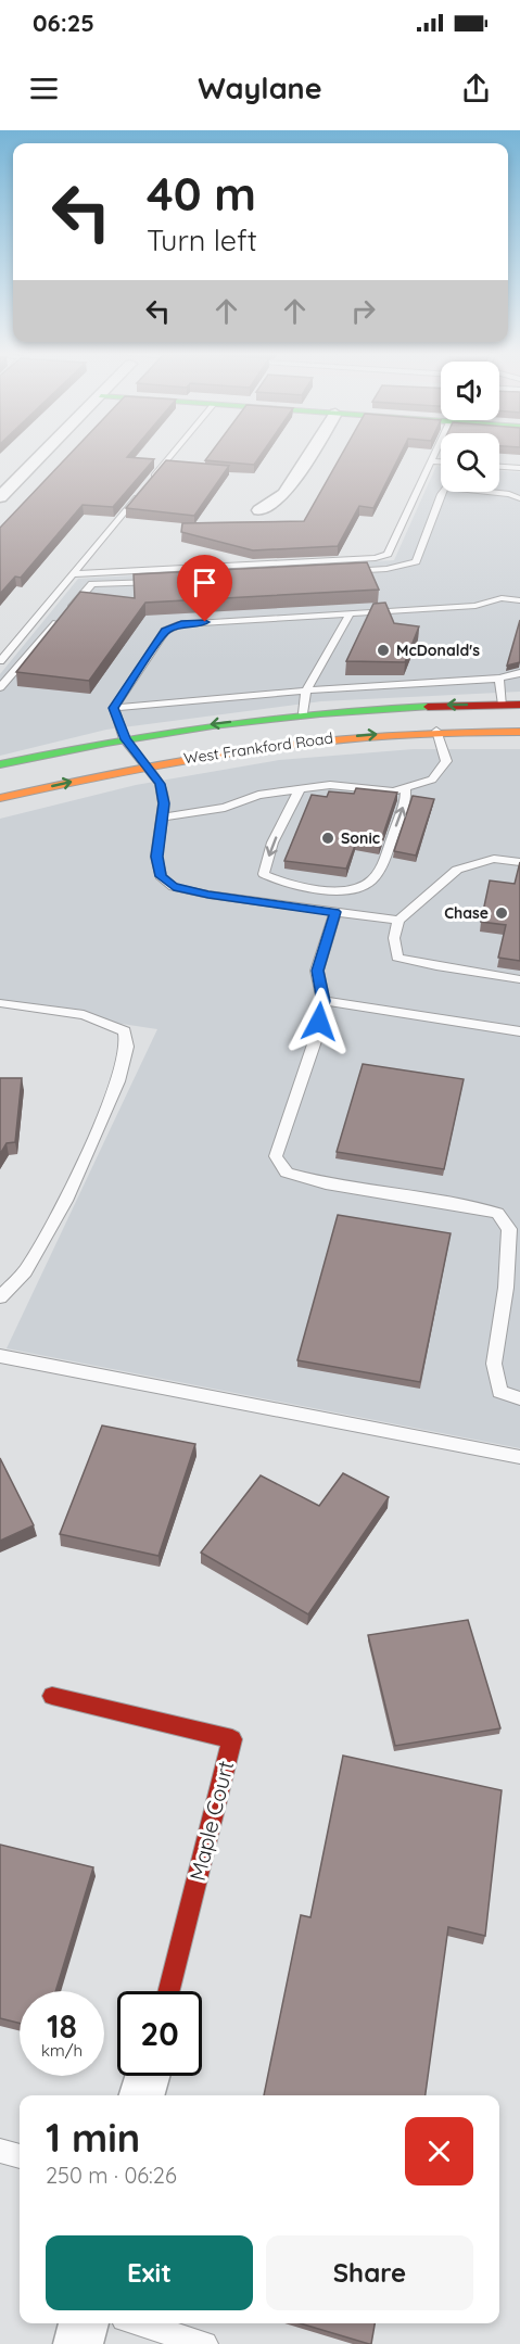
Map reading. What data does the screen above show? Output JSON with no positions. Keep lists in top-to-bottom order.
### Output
{
  "streets": {
    "main road": ["West Frankford Road", "Maple Court"]
  },
  "places": ["McDonald's", "Sonic", "Chase"],
  "page": {
    "status": "06:25",
    "header": "Waylane",
    "turn": ["40 m", "Turn left"],
    "speed": "18 km/h",
    "limit": "20",
    "heading": ["1 min", "250 m · 06:26"],
    "buttons": ["Exit", "Share"]
  }
}
